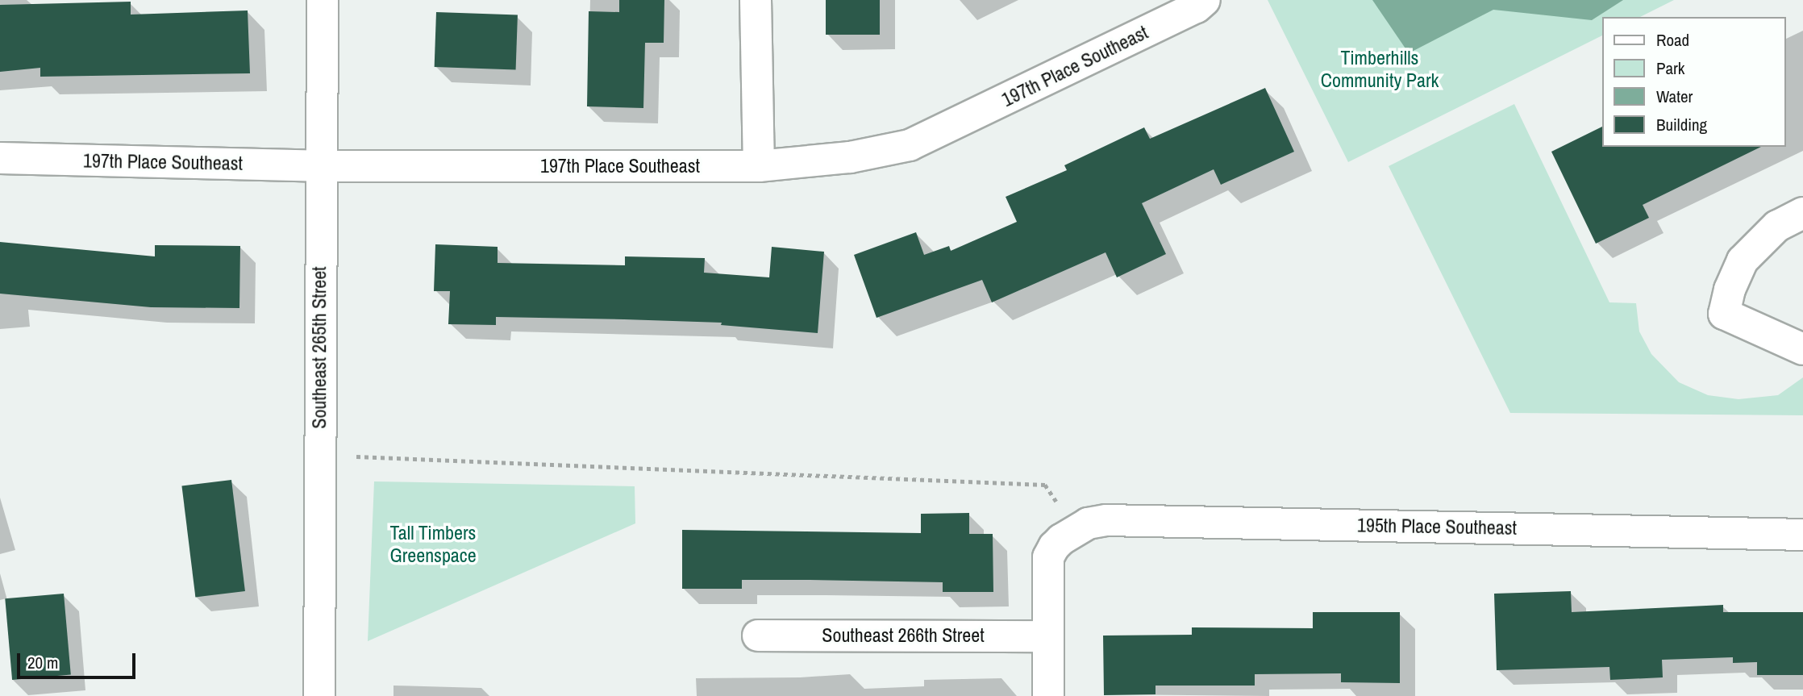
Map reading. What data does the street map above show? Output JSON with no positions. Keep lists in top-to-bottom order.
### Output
{
  "streets": {
    "street": [
      "197th Place Southeast",
      "Southeast 265th Street",
      "195th Place Southeast",
      "Southeast 266th Street"
    ]
  },
  "crossings": [
    ["197th Place Southeast", "Southeast 265th Street"]
  ],
  "parks": ["Timberhills Community Park", "Tall Timbers Greenspace"],
  "legend": [
    "Road",
    "Park",
    "Water",
    "Building"
  ],
  "scale_bar": "20 m"
}
